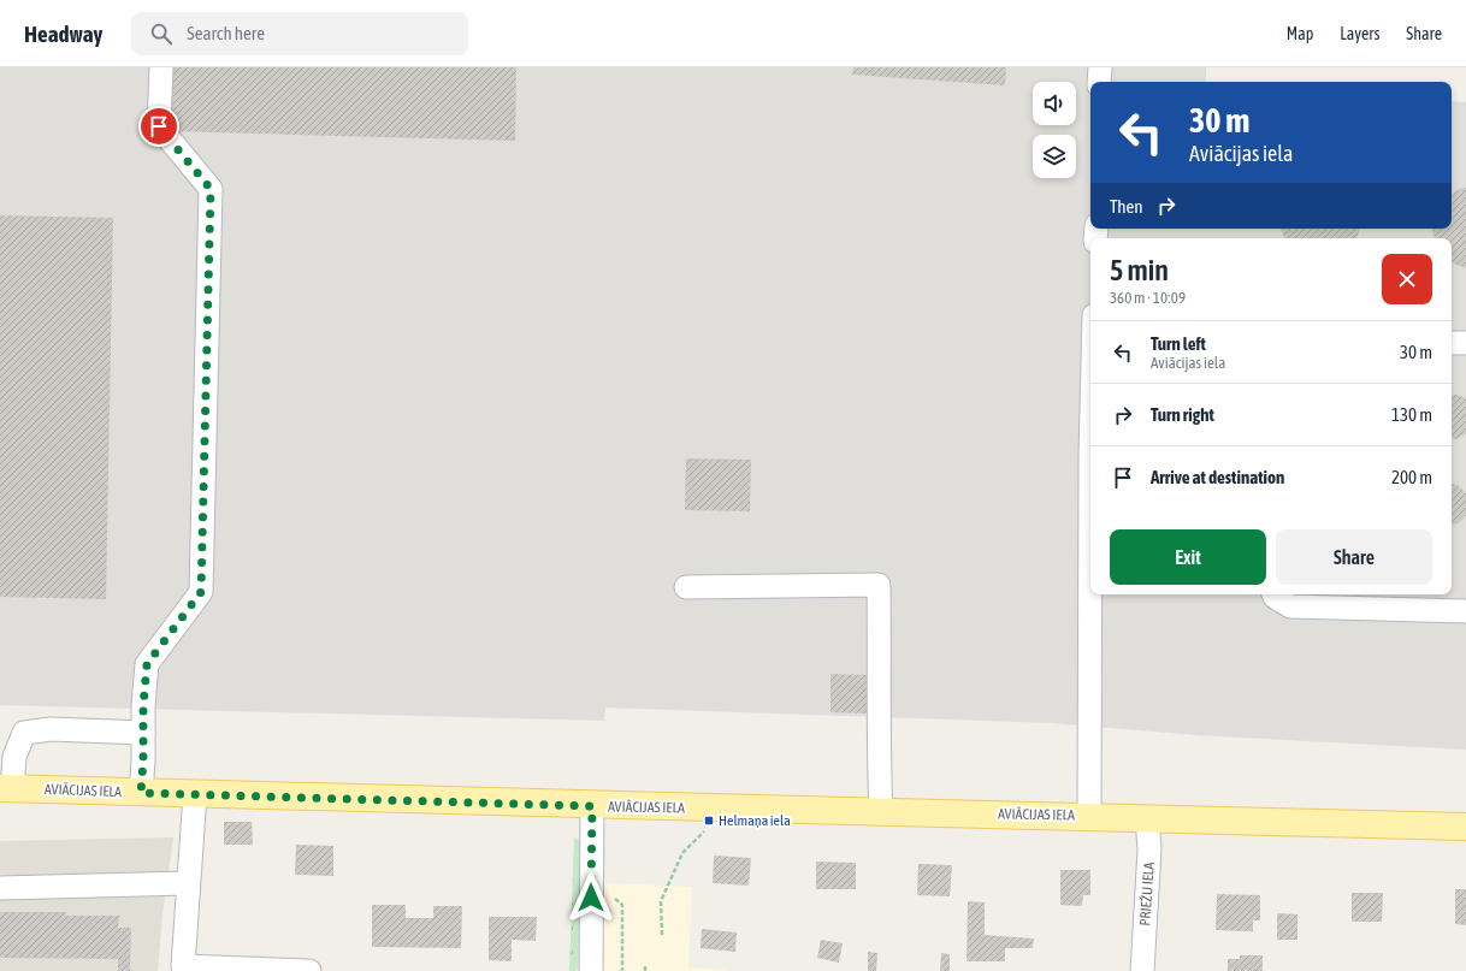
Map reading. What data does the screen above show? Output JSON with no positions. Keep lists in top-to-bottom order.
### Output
{
  "streets": {
    "main road": ["AVIĀCIJAS IELA"],
    "street": ["PRIEŽU IELA"]
  },
  "crossings": [
    ["AVIĀCIJAS IELA", "PRIEŽU IELA"]
  ],
  "places": {
    "transit": ["Helmaņa iela"]
  },
  "page": {
    "header": "Headway",
    "search": "Search here",
    "nav": ["Map", "Layers", "Share"],
    "turn": ["30 m", "Aviācijas iela"],
    "then": "Then",
    "heading": ["5 min", "360 m · 10:09"],
    "list": [
      {
        "name": "Turn left",
        "note": "Aviācijas iela",
        "value": "30 m"
      },
      {
        "name": "Turn right",
        "value": "130 m"
      },
      {
        "name": "Arrive at destination",
        "value": "200 m"
      }
    ],
    "buttons": ["Exit", "Share"]
  }
}
